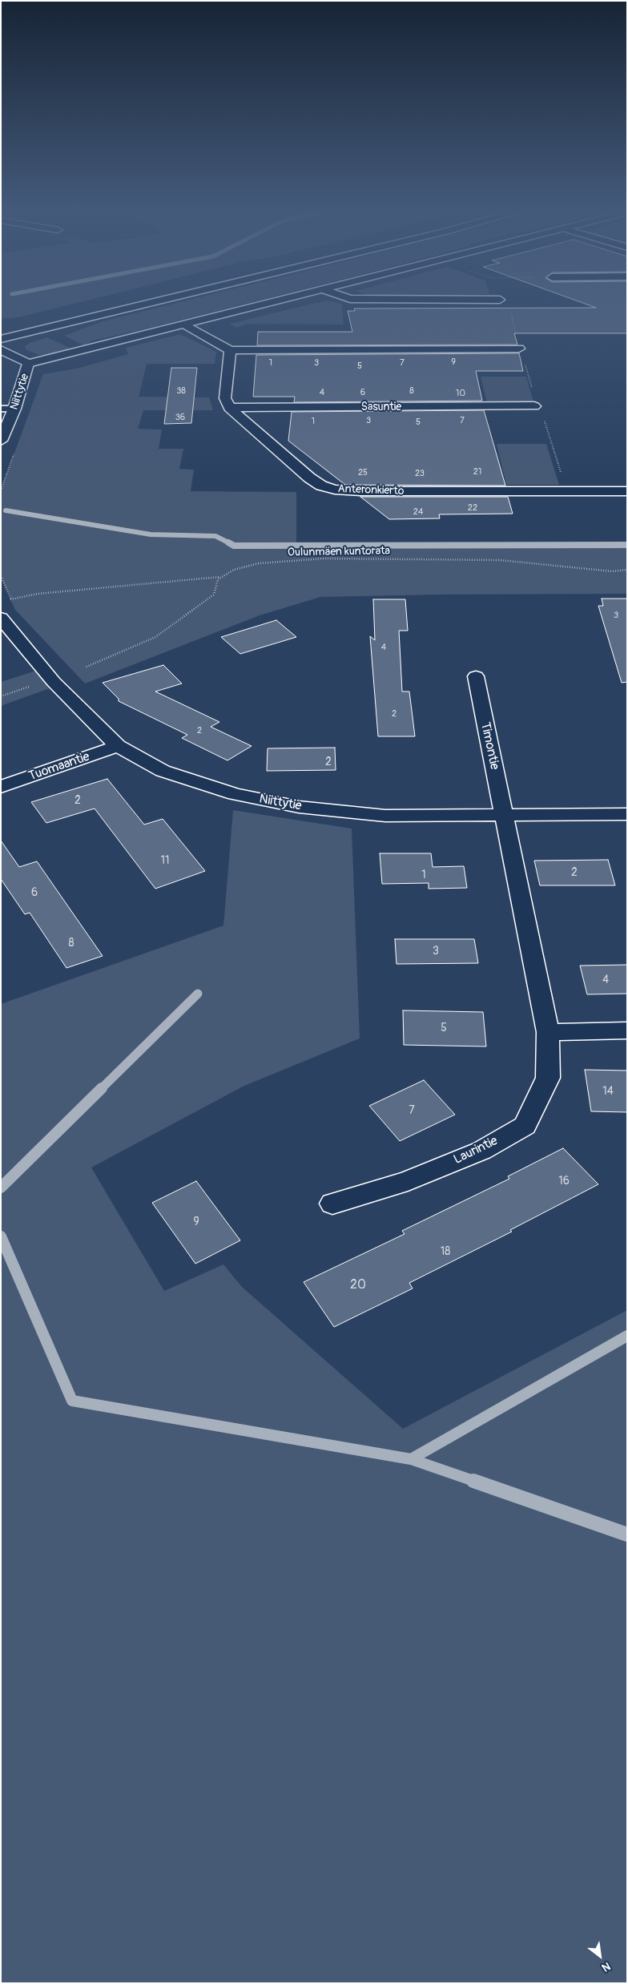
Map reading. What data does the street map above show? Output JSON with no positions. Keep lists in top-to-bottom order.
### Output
{
  "streets": {
    "street": [
      "Niittytie",
      "Sasuntie",
      "Anteronkierto",
      "Timontie",
      "Tuomaantie",
      "Laurintie"
    ],
    "path": ["Oulunmäen kuntorata"]
  },
  "crossings": [
    ["Niittytie", "Timontie"],
    ["Niittytie", "Tuomaantie"],
    ["Niittytie", "Laurintie"],
    ["Sasuntie", "Anteronkierto"],
    ["Timontie", "Laurintie"]
  ],
  "house_numbers": [
    "9",
    "1",
    "3",
    "7",
    "5",
    "38",
    "8",
    "4",
    "6",
    "10",
    "36",
    "3",
    "7",
    "1",
    "5",
    "21",
    "25",
    "23",
    "22",
    "24",
    "3",
    "4",
    "2",
    "2",
    "2",
    "2",
    "11",
    "2",
    "1",
    "6",
    "8",
    "3",
    "4",
    "5",
    "14",
    "7",
    "16",
    "9",
    "18",
    "20"
  ],
  "north": "bottom right"
}
